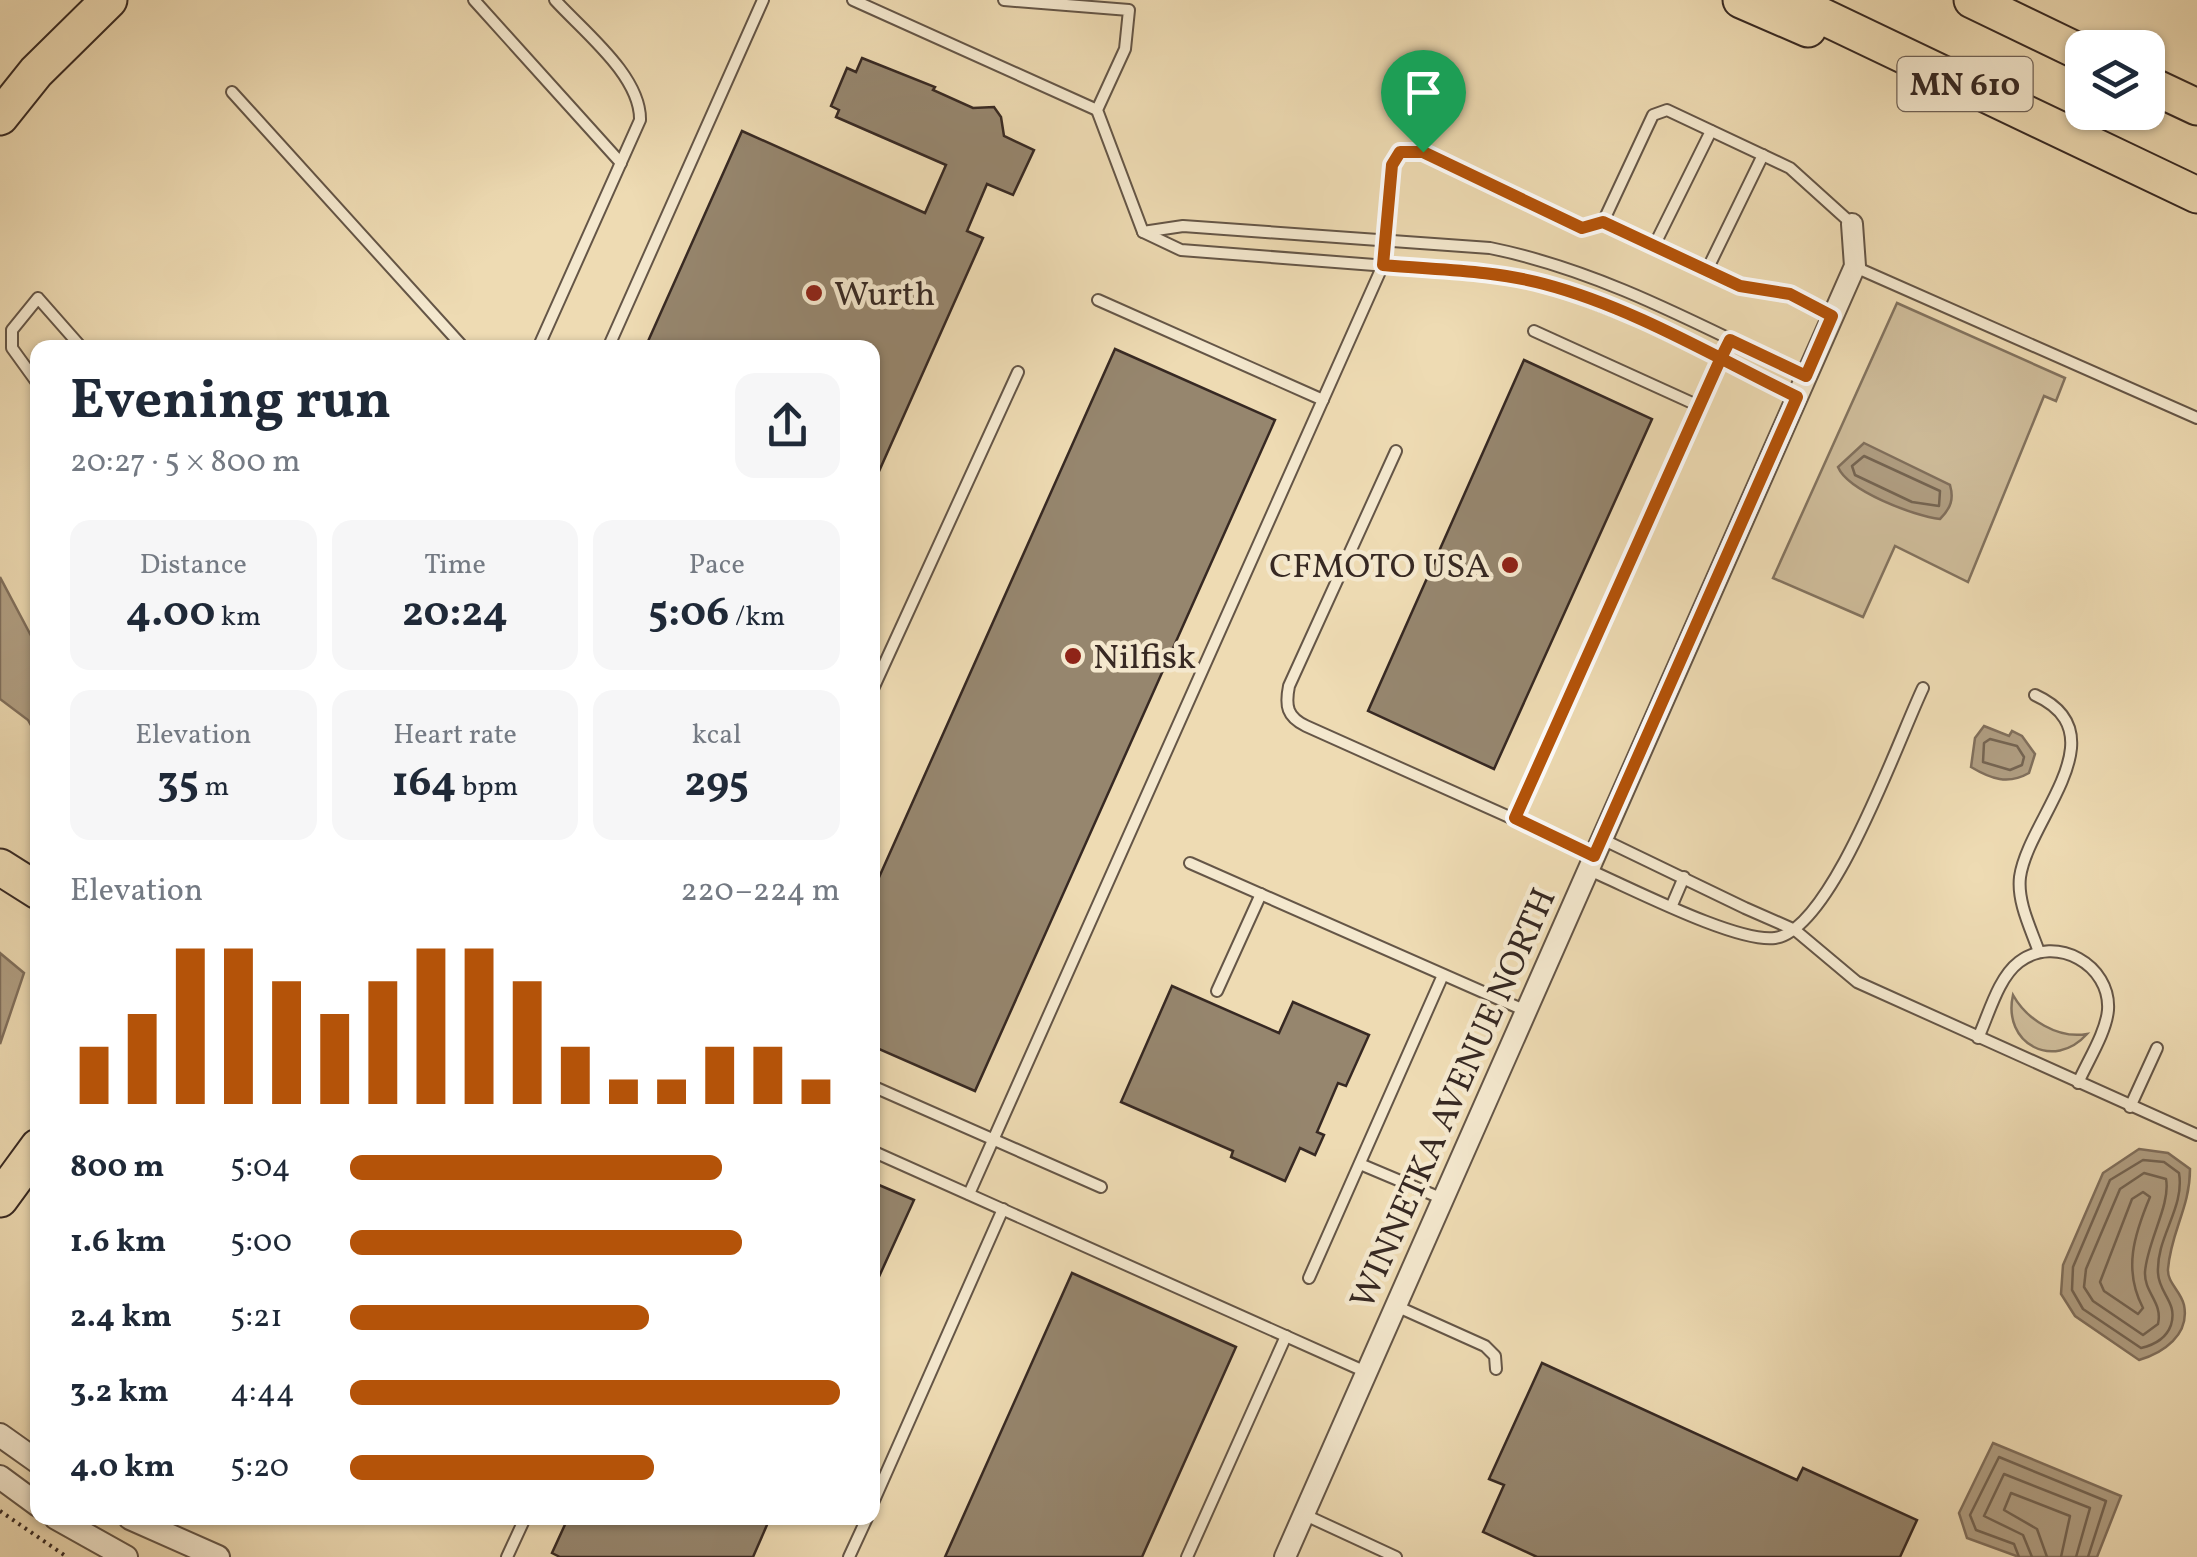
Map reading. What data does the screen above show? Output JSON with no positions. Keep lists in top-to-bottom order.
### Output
{
  "streets": {
    "highway": ["MN 610"],
    "street": ["WINNETKA AVENUE NORTH"]
  },
  "places": ["Wurth", "CFMOTO USA", "Nilfisk"],
  "page": {
    "heading": ["Evening run", "20:27 · 5 × 800 m"],
    "stats": [
      ["Distance", "4.00 km"],
      ["Time", "20:24"],
      ["Pace", "5:06 /km"],
      ["Elevation", "35 m"],
      ["Heart rate", "164 bpm"],
      ["kcal", "295"]
    ],
    "chart": ["Elevation", "220–224 m"],
    "list": [
      {
        "name": "800 m",
        "note": "5:04"
      },
      {
        "name": "1.6 km",
        "note": "5:00"
      },
      {
        "name": "2.4 km",
        "note": "5:21"
      },
      {
        "name": "3.2 km",
        "note": "4:44"
      },
      {
        "name": "4.0 km",
        "note": "5:20"
      }
    ]
  }
}
